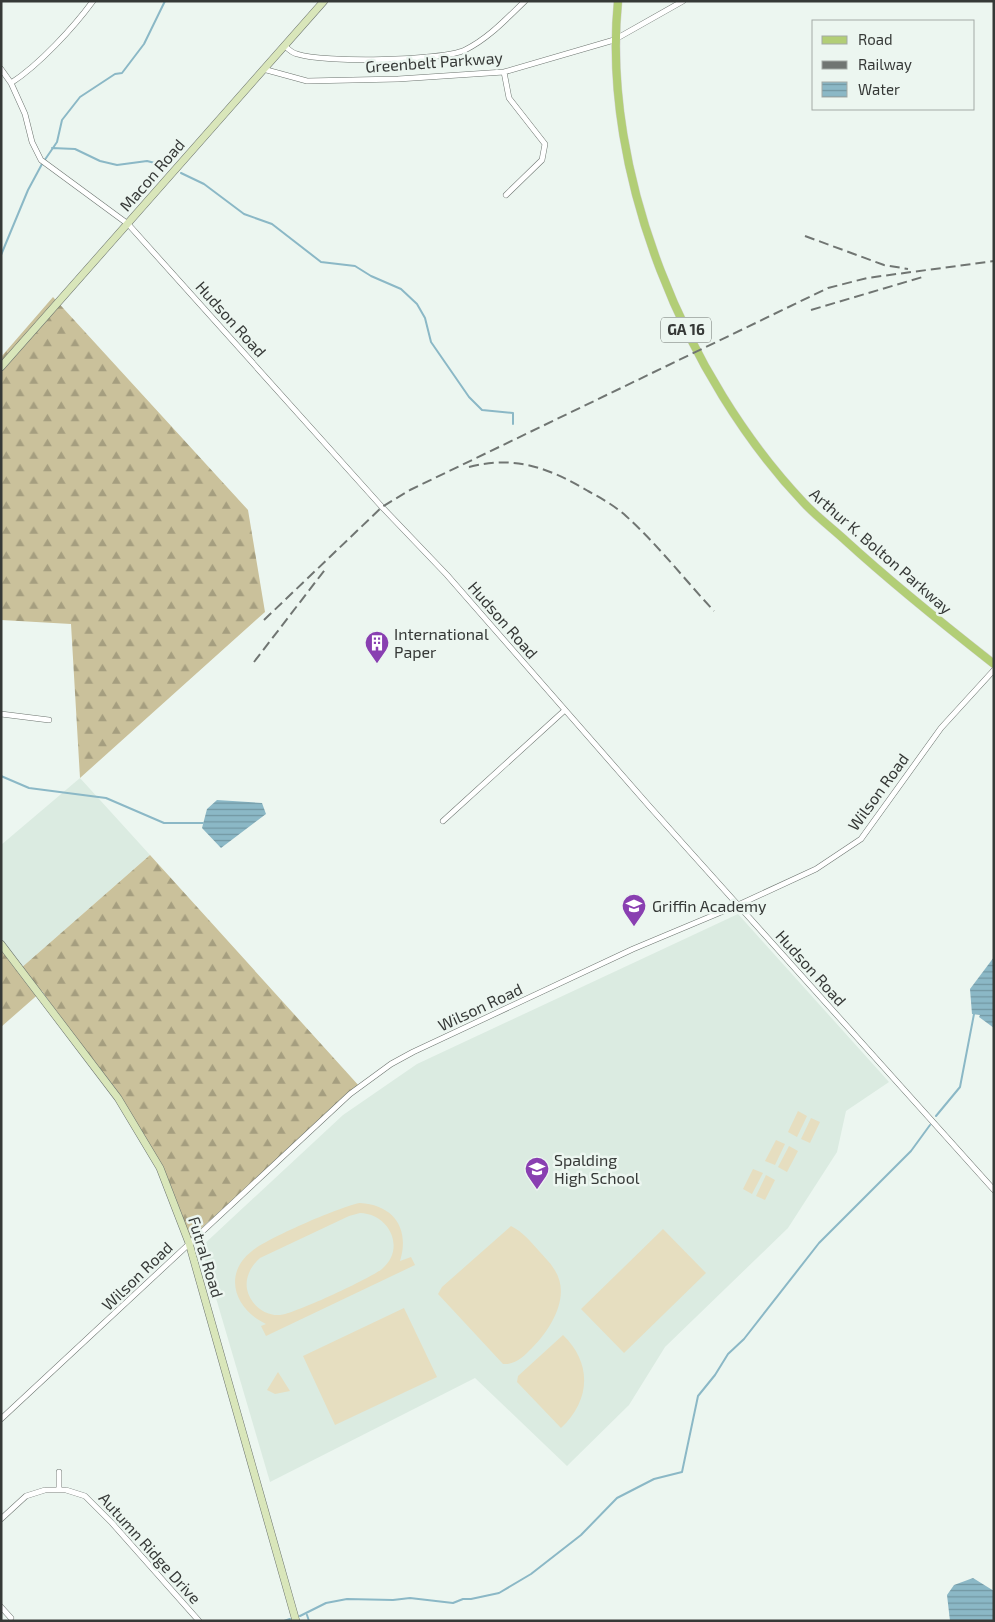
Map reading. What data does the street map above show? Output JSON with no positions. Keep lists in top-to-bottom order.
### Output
{
  "streets": {
    "main road": ["GA 16", "Arthur K. Bolton Parkway"],
    "street": [
      "Greenbelt Parkway",
      "Macon Road",
      "Hudson Road",
      "Wilson Road",
      "Futral Road",
      "Autumn Ridge Drive"
    ]
  },
  "crossings": [
    ["Greenbelt Parkway", "Macon Road"],
    ["Greenbelt Parkway", "Arthur K. Bolton Parkway"],
    ["Macon Road", "Hudson Road"],
    ["Hudson Road", "Wilson Road"],
    ["Wilson Road", "Futral Road"]
  ],
  "places": {
    "building": ["International Paper"],
    "school or university": ["Griffin Academy", "Spalding High School"]
  },
  "legend": ["Road", "Railway", "Water"]
}
